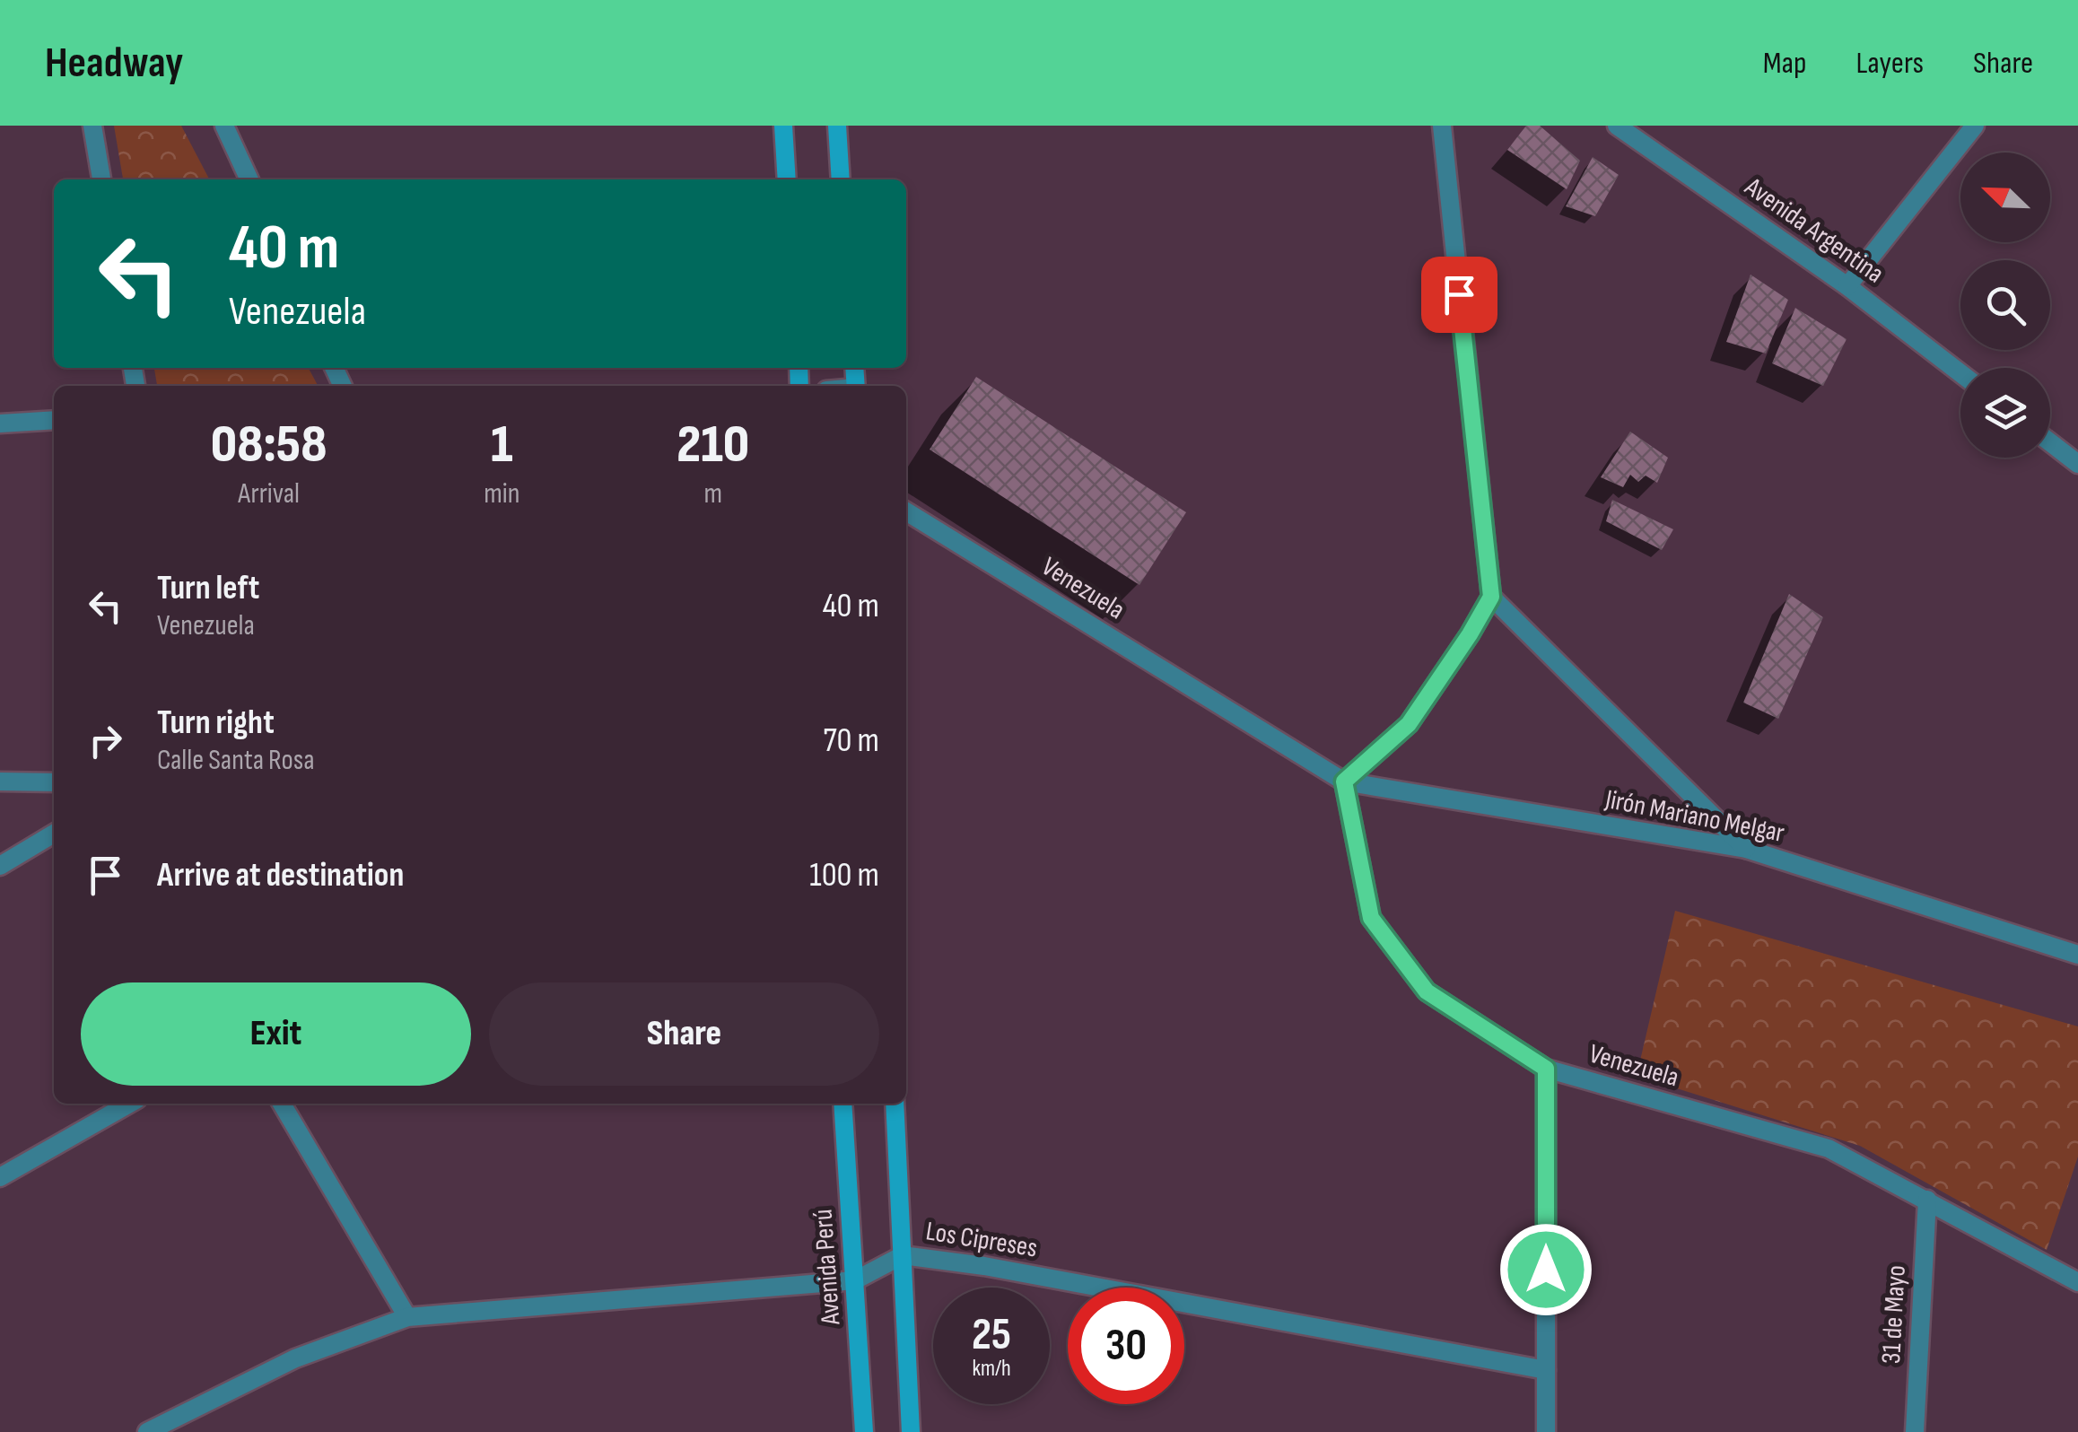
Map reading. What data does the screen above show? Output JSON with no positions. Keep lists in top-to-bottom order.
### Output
{
  "streets": {
    "main road": ["Avenida Perú"],
    "street": [
      "Avenida Argentina",
      "Venezuela",
      "Jirón Mariano Melgar",
      "Los Cipreses",
      "31 de Mayo"
    ]
  },
  "crossings": [
    ["Venezuela", "Jirón Mariano Melgar"],
    ["Venezuela", "31 de Mayo"],
    ["Los Cipreses", "Avenida Perú"]
  ],
  "north": "top left",
  "page": {
    "header": "Headway",
    "nav": ["Map", "Layers", "Share"],
    "turn": ["40 m", "Venezuela"],
    "eta": [
      "08:58",
      "Arrival",
      "1",
      "min",
      "210",
      "m"
    ],
    "list": [
      {
        "name": "Turn left",
        "note": "Venezuela",
        "value": "40 m"
      },
      {
        "name": "Turn right",
        "note": "Calle Santa Rosa",
        "value": "70 m"
      },
      {
        "name": "Arrive at destination",
        "value": "100 m"
      }
    ],
    "buttons": ["Exit", "Share"],
    "speed": "25 km/h",
    "limit": "30"
  }
}
